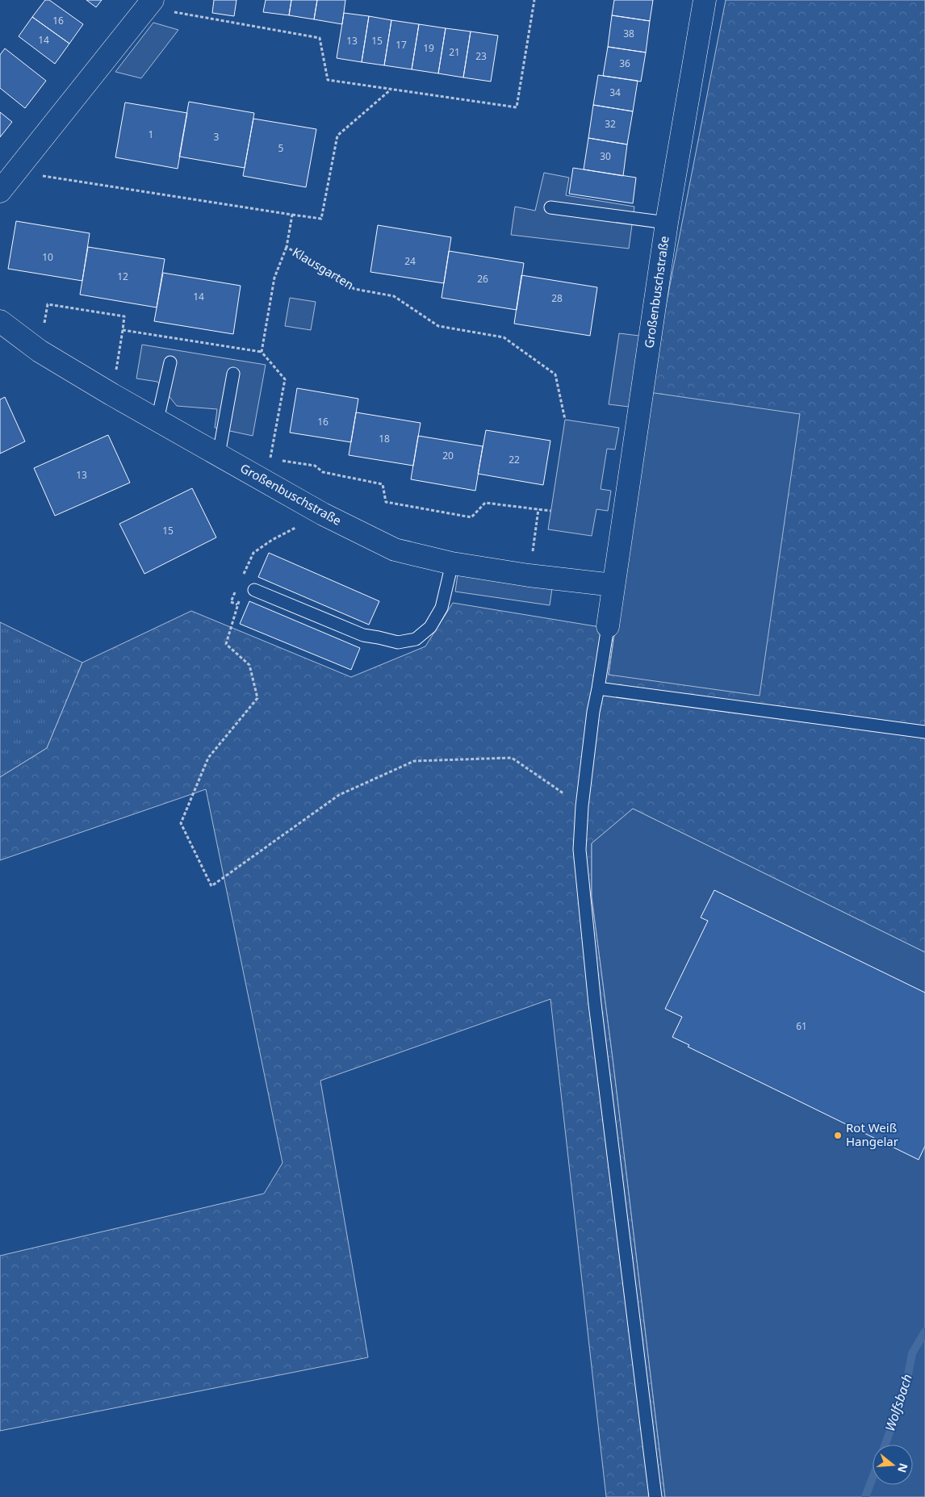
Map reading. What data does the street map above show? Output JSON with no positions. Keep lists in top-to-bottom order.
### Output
{
  "streets": {
    "street": ["Großenbuschstraße"],
    "path": ["Klausgarten"]
  },
  "water": ["Wolfsbach"],
  "places": ["Rot Weiß Hangelar"],
  "house_numbers": [
    "16",
    "38",
    "14",
    "13",
    "15",
    "17",
    "19",
    "21",
    "23",
    "36",
    "34",
    "32",
    "1",
    "3",
    "5",
    "30",
    "10",
    "24",
    "12",
    "26",
    "14",
    "28",
    "16",
    "18",
    "20",
    "22",
    "13",
    "15",
    "61"
  ],
  "north": "right"
}
